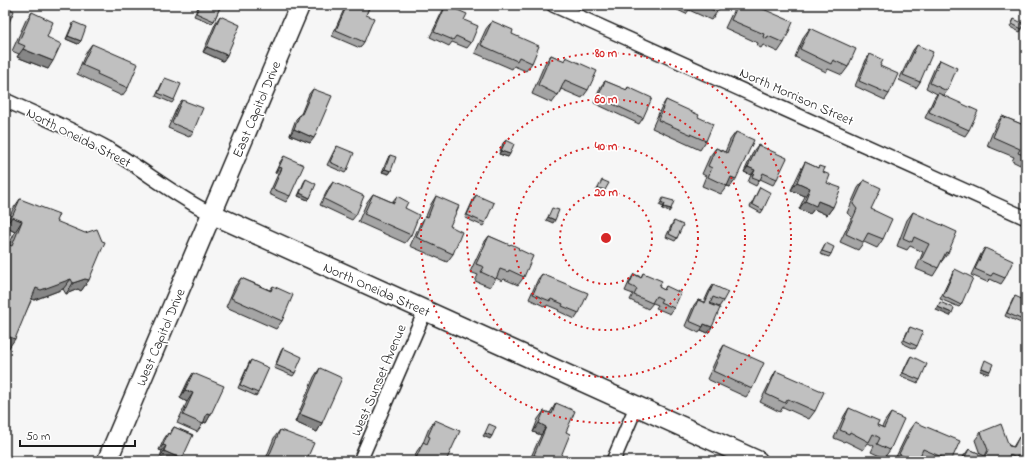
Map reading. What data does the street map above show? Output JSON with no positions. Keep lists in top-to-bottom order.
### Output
{
  "streets": {
    "street": [
      "North Morrison Street",
      "East Capitol Drive",
      "North Oneida Street",
      "West Capitol Drive",
      "West Sunset Avenue"
    ]
  },
  "crossings": [
    ["East Capitol Drive", "North Oneida Street"],
    ["East Capitol Drive", "West Capitol Drive"],
    ["North Oneida Street", "West Capitol Drive"],
    ["North Oneida Street", "West Sunset Avenue"]
  ],
  "scale_bar": "50 m",
  "rings": [
    "80 m",
    "60 m",
    "40 m",
    "20 m"
  ]
}
